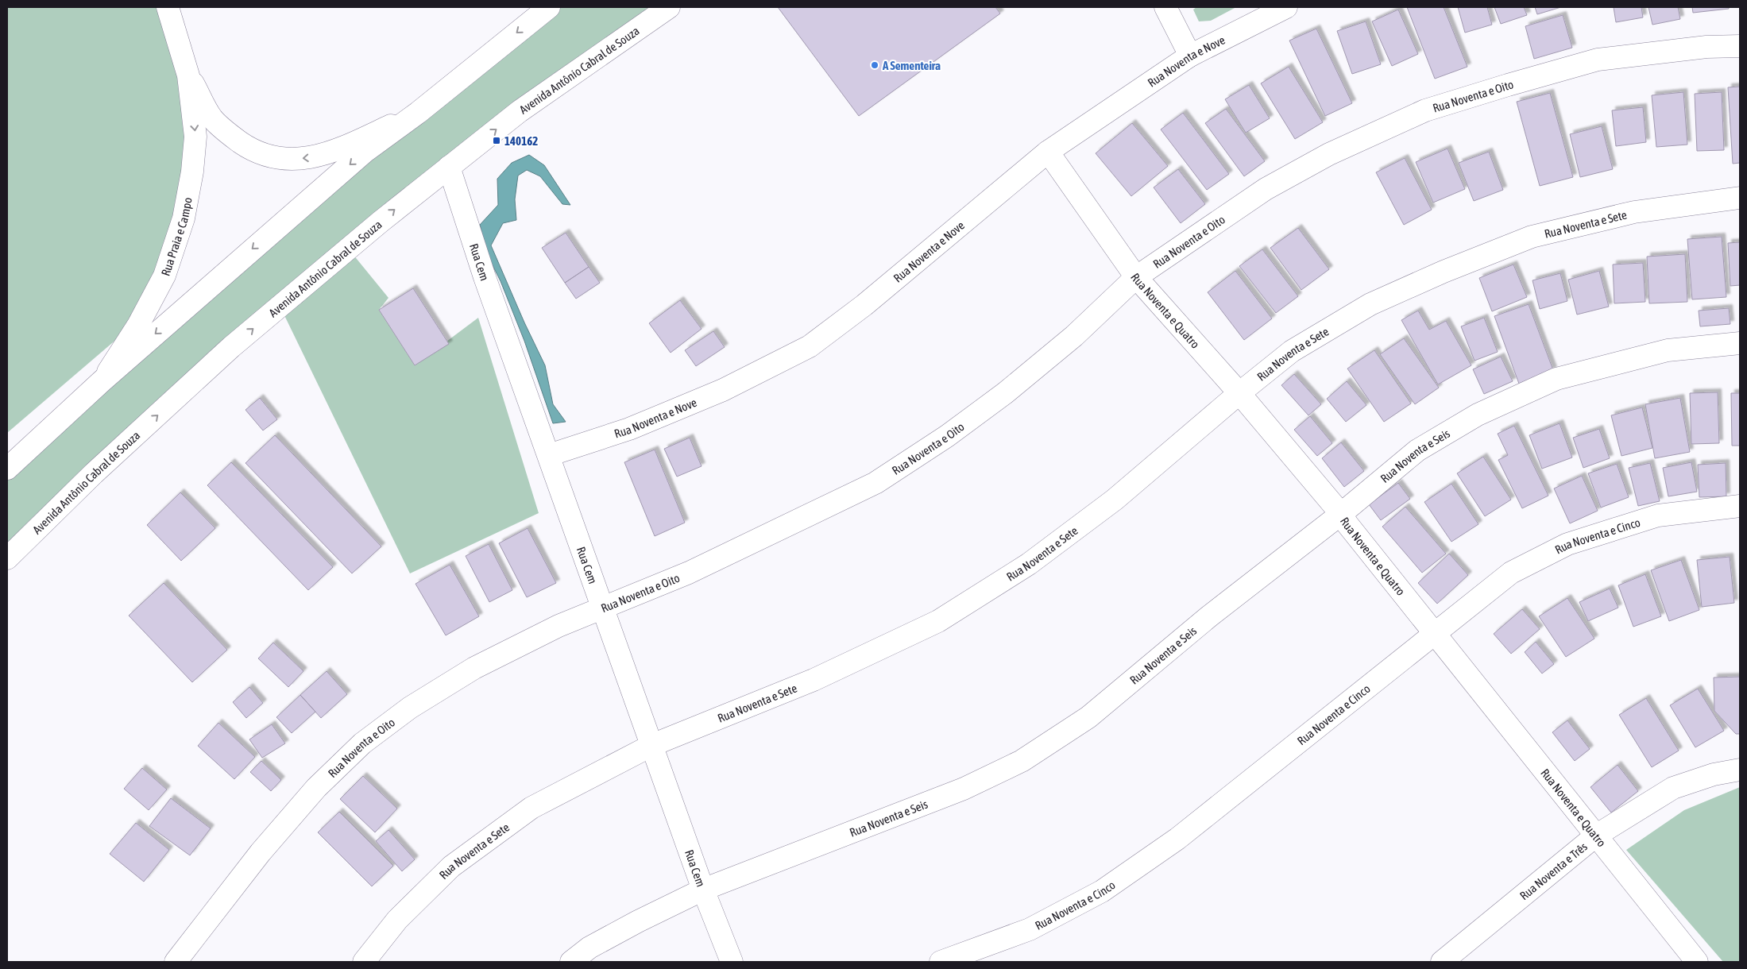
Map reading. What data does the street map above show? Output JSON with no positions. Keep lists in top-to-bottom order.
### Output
{
  "streets": {
    "main road": [
      "Rua Noventa e Nove",
      "Avenida Antônio Cabral de Souza",
      "Rua Noventa e Oito",
      "Rua Noventa e Sete",
      "Rua Praia e Campo",
      "Rua Cem",
      "Rua Noventa e Quatro",
      "Rua Noventa e Seis",
      "Rua Noventa e Cinco",
      "Rua Noventa e Três"
    ]
  },
  "crossings": [
    ["Rua Noventa e Nove", "Rua Cem"],
    ["Rua Noventa e Nove", "Rua Noventa e Quatro"],
    ["Avenida Antônio Cabral de Souza", "Rua Cem"],
    ["Rua Noventa e Oito", "Rua Cem"],
    ["Rua Noventa e Oito", "Rua Noventa e Quatro"],
    ["Rua Noventa e Sete", "Rua Cem"],
    ["Rua Noventa e Sete", "Rua Noventa e Quatro"],
    ["Rua Cem", "Rua Noventa e Seis"],
    ["Rua Noventa e Quatro", "Rua Noventa e Seis"],
    ["Rua Noventa e Quatro", "Rua Noventa e Cinco"],
    ["Rua Noventa e Quatro", "Rua Noventa e Três"]
  ],
  "places": {
    "other": ["A Sementeira"],
    "transit": ["140162"]
  }
}
